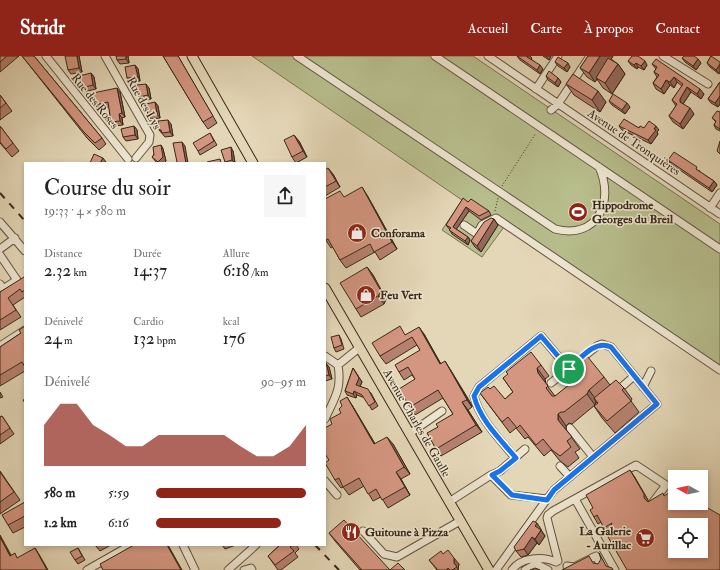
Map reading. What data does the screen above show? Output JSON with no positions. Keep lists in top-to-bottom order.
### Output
{
  "streets": {
    "main road": ["Avenue Charles de Gaulle"],
    "street": ["Rue des Roses", "Rue des Lys", "Avenue de Tronquières"]
  },
  "places": {
    "sports": ["Hippodrome Georges du Breil"],
    "shop": ["Conforama", "Feu Vert"],
    "restaurant": ["Guitoune à Pizza"],
    "supermarket": ["La Galerie - Aurillac"]
  },
  "north": "left",
  "page": {
    "header": "Stridr",
    "nav": [
      "Accueil",
      "Carte",
      "À propos",
      "Contact"
    ],
    "heading": ["Course du soir", "19:33 · 4 × 580 m"],
    "stats": [
      ["Distance", "2.32 km"],
      ["Durée", "14:37"],
      ["Allure", "6:18 /km"],
      ["Dénivelé", "24 m"],
      ["Cardio", "132 bpm"],
      ["kcal", "176"]
    ],
    "chart": ["Dénivelé", "90–95 m"],
    "list": [
      {
        "name": "580 m",
        "note": "5:59"
      },
      {
        "name": "1.2 km",
        "note": "6:16"
      }
    ]
  }
}
